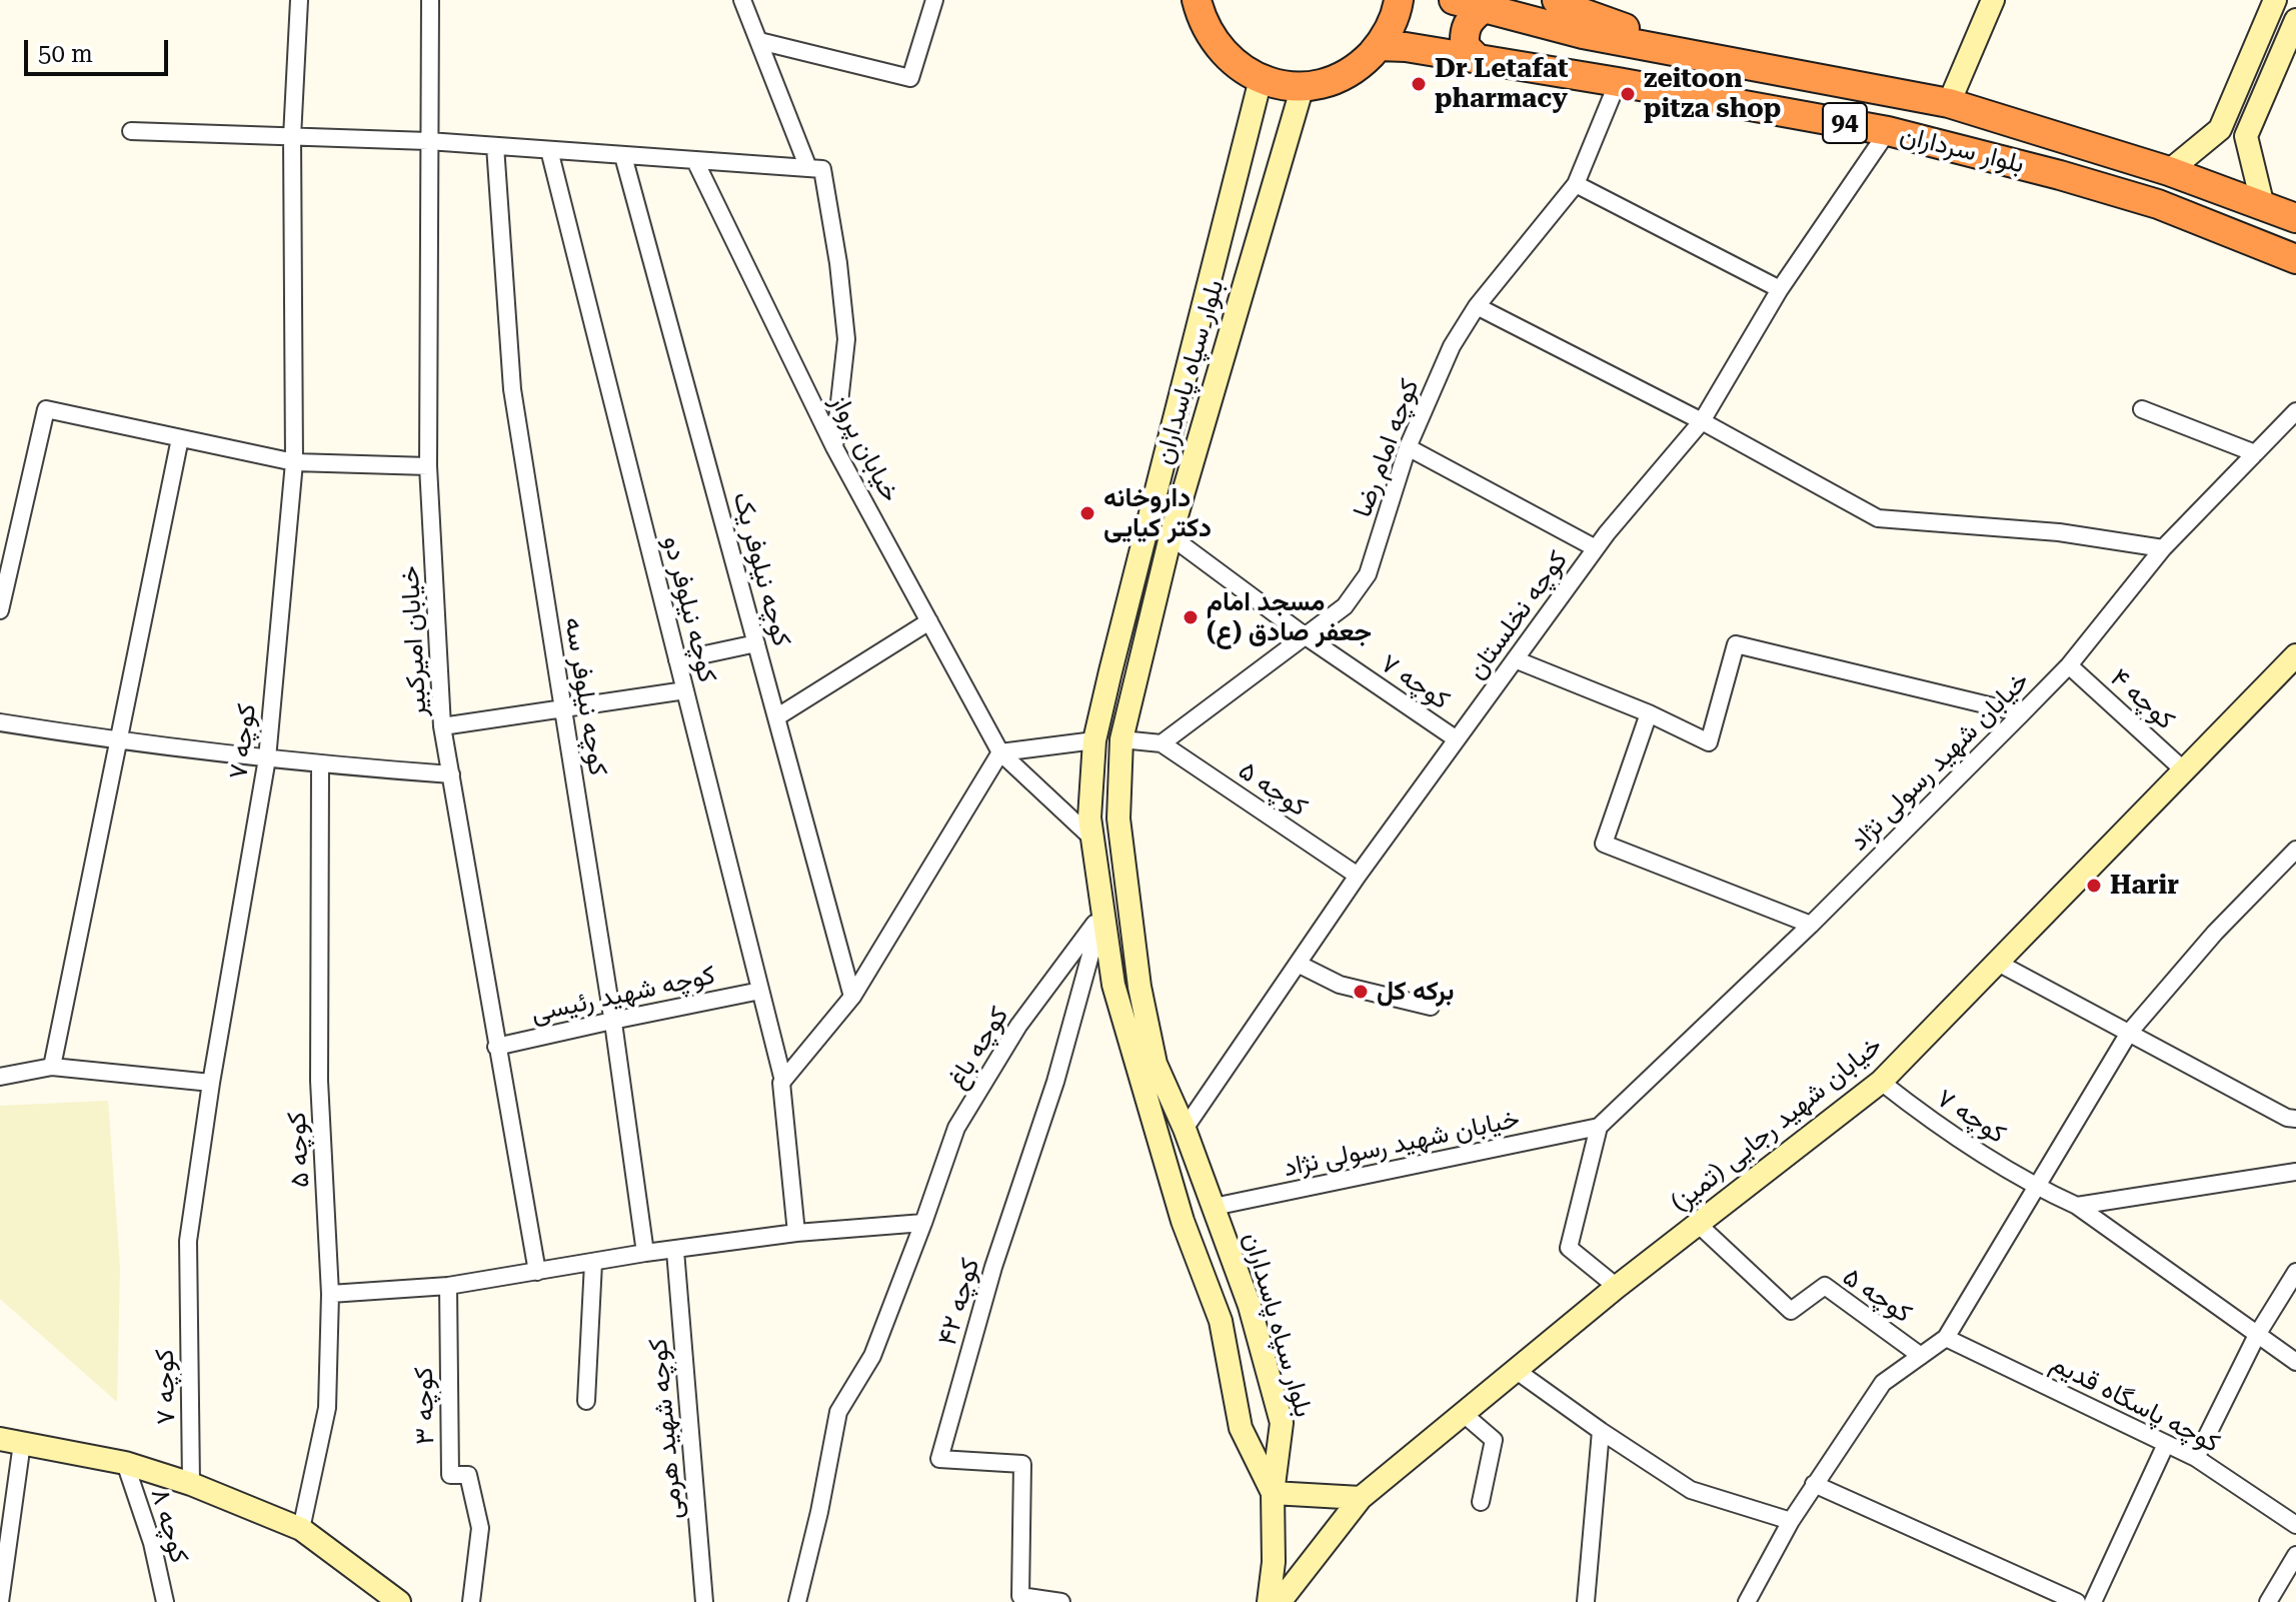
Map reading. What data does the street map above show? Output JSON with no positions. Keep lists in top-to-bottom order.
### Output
{
  "streets": {
    "highway": ["94", "بلوار سرداران"],
    "main road": ["بلوار سپاه پاسداران", "خیابان شهید رجایی (تمیز)"],
    "street": [
      "خیابان پرواز",
      "کوچه امام رضا",
      "کوچه نیلوفر یک",
      "کوچه نیلوفر دو",
      "کوچه نخلستان",
      "خیابان امیرکبیر",
      "کوچه ۷",
      "کوچه نیلوفر سه",
      "کوچه ۴",
      "خیابان شهید رسولی نژاد",
      "کوچه ۵",
      "کوچه شهید رئیسی",
      "کوچه باغ",
      "کوچه ۴۲",
      "کوچه پاسگاه قدیم",
      "کوچه ۳",
      "کوچه شهید هرمی",
      "کوچه ۸"
    ]
  },
  "crossings": [
    ["بلوار سرداران", "کوچه امام رضا"],
    ["بلوار سرداران", "کوچه نخلستان"],
    ["بلوار سپاه پاسداران", "خیابان پرواز"],
    ["بلوار سپاه پاسداران", "کوچه نخلستان"],
    ["بلوار سپاه پاسداران", "کوچه ۷"],
    ["بلوار سپاه پاسداران", "خیابان شهید رسولی نژاد"],
    ["بلوار سپاه پاسداران", "کوچه باغ"],
    ["بلوار سپاه پاسداران", "کوچه ۴۲"],
    ["کوچه امام رضا", "کوچه ۷"],
    ["کوچه امام رضا", "کوچه ۵"],
    ["کوچه نیلوفر دو", "کوچه شهید رئیسی"],
    ["کوچه نخلستان", "کوچه ۷"],
    ["کوچه نخلستان", "کوچه ۵"],
    ["خیابان امیرکبیر", "کوچه شهید رئیسی"],
    ["کوچه ۷", "خیابان شهید رجایی (تمیز)"],
    ["کوچه نیلوفر سه", "کوچه شهید رئیسی"],
    ["کوچه ۴", "خیابان شهید رسولی نژاد"],
    ["کوچه ۴", "خیابان شهید رجایی (تمیز)"],
    ["کوچه ۵", "خیابان شهید رجایی (تمیز)"],
    ["کوچه باغ", "کوچه ۴۲"]
  ],
  "places": [
    "Dr Letafat pharmacy",
    "zeitoon pitza shop",
    "داروخانه دکتر کیایی",
    "مسجد امام جعفر صادق (ع)",
    "Harir",
    "برکه کل"
  ],
  "scale_bar": "50 m"
}
